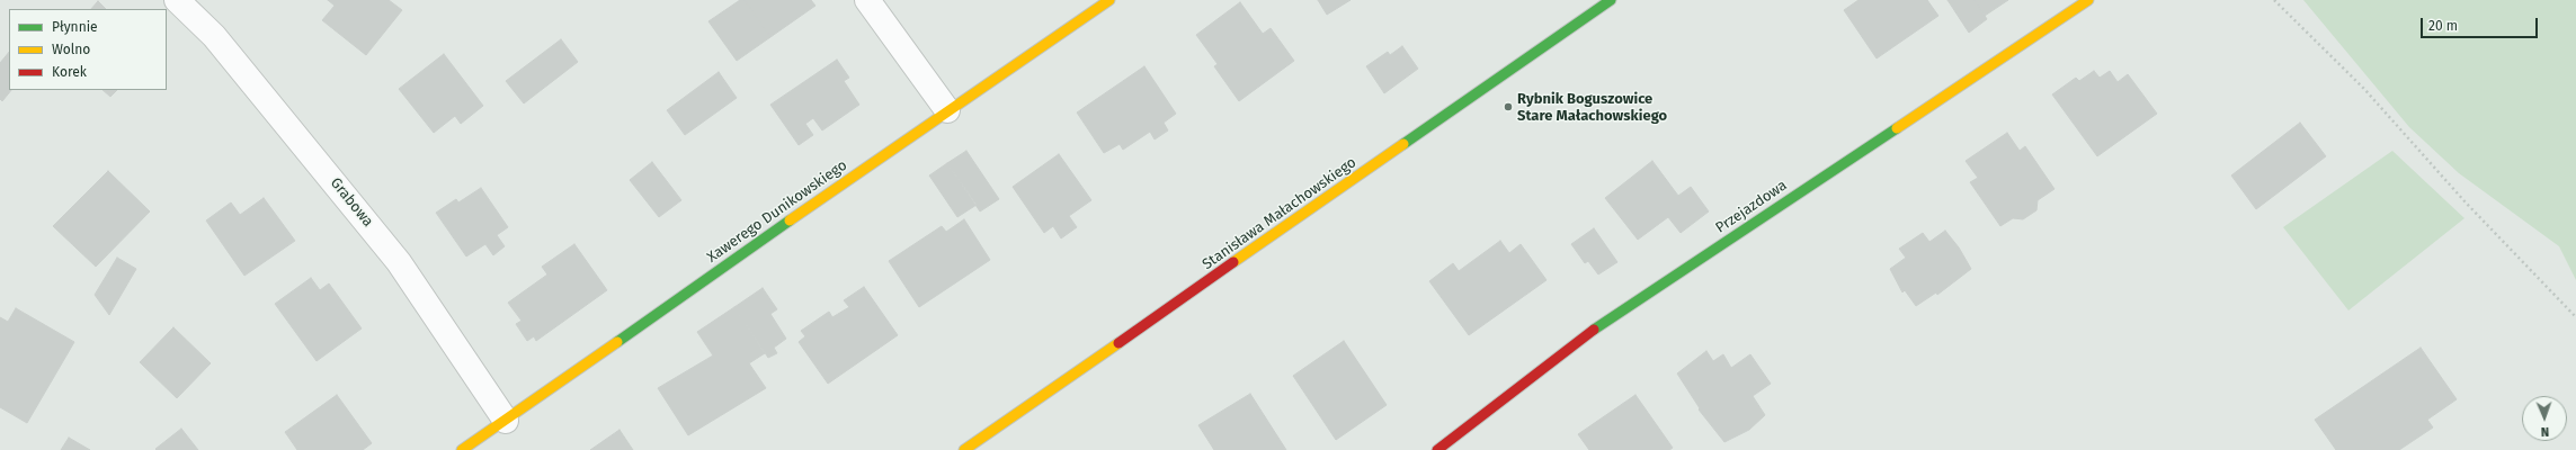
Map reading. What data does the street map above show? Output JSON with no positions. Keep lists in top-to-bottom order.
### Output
{
  "streets": {
    "street": [
      "Grabowa",
      "Przejazdowa",
      "Xawerego Dunikowskiego",
      "Stanisława Małachowskiego"
    ]
  },
  "crossings": [
    ["Grabowa", "Xawerego Dunikowskiego"]
  ],
  "places": ["Rybnik Boguszowice Stare Małachowskiego"],
  "legend": ["Płynnie", "Wolno", "Korek"],
  "scale_bar": "20 m",
  "north": "bottom"
}
